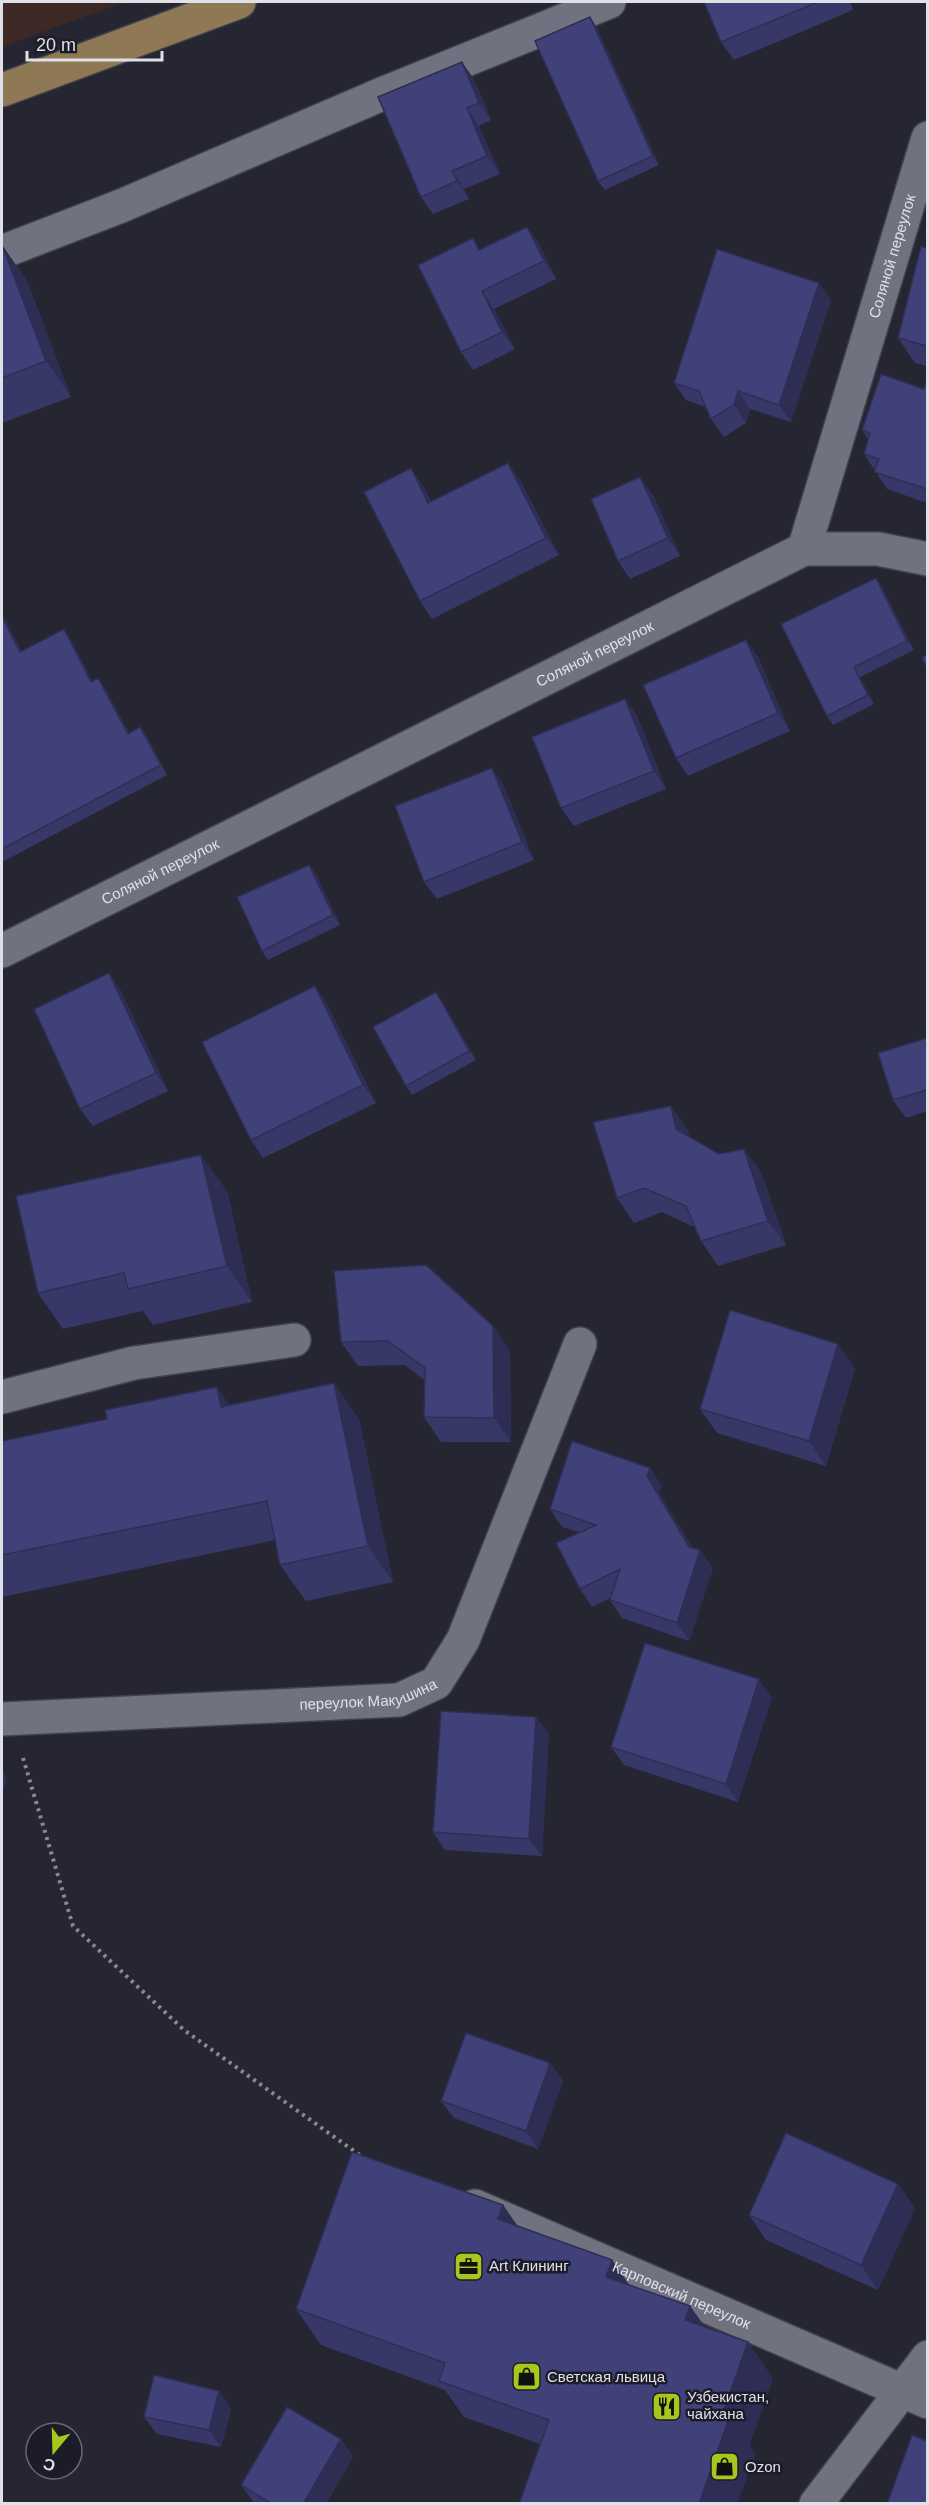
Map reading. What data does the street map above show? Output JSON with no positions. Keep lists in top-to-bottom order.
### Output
{
  "streets": {
    "street": ["Соляной переулок", "переулок Макушина", "Карповский переулок"]
  },
  "places": {
    "office": ["Art Клининг"],
    "shop": ["Светская львица", "Ozon"],
    "restaurant": ["Узбекистан, чайхана"]
  },
  "scale_bar": "20 m",
  "north": "bottom"
}
